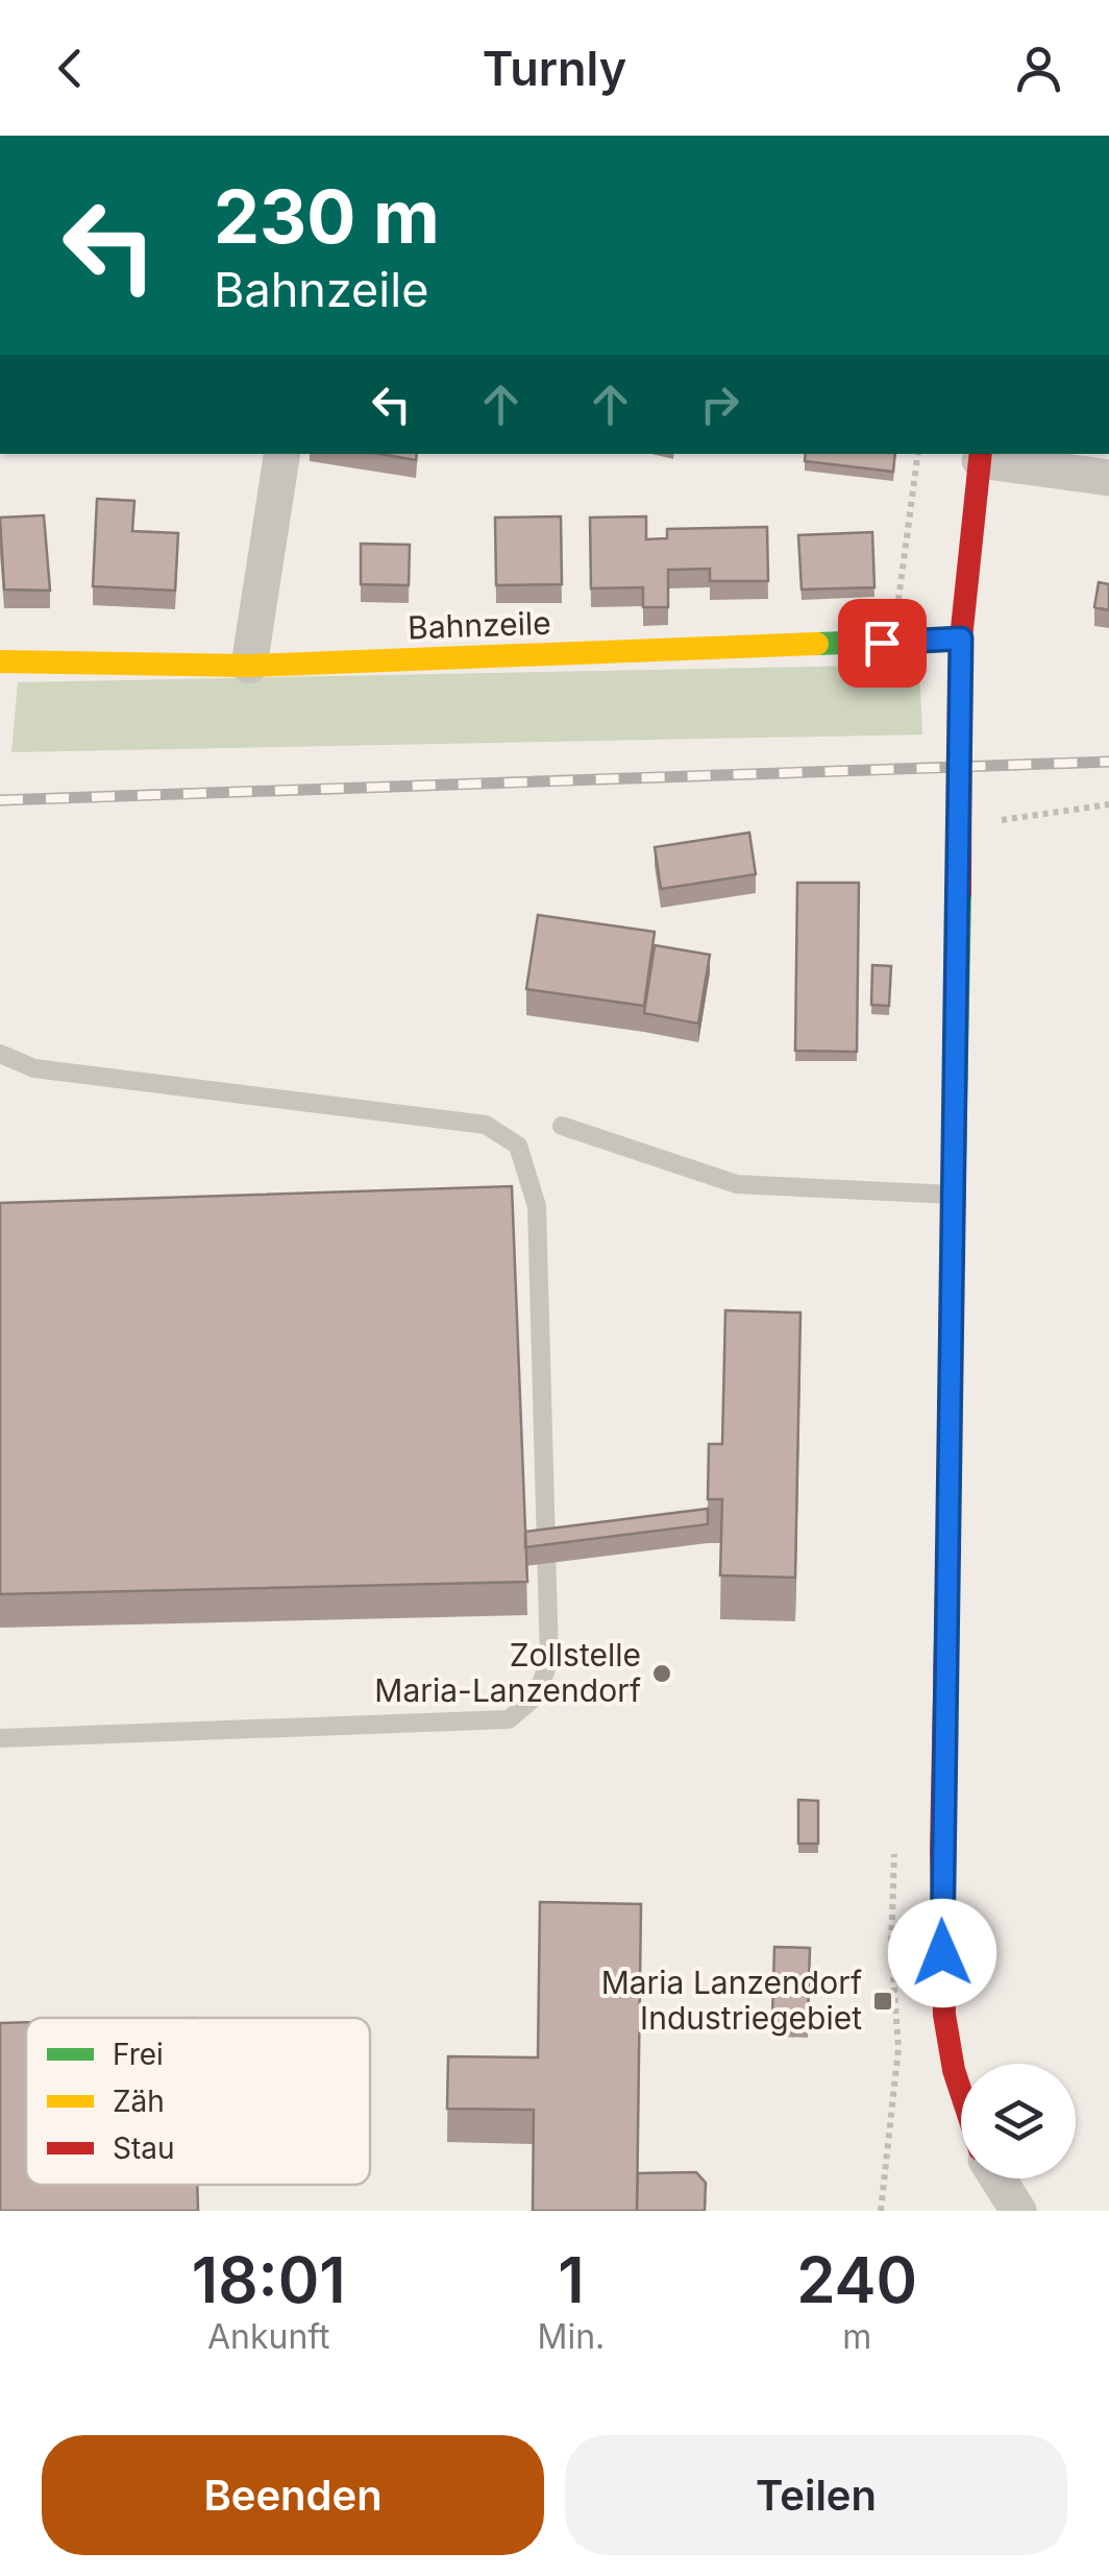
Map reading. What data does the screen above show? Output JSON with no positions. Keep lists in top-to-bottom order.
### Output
{
  "streets": {
    "street": ["Bahnzeile"]
  },
  "places": {
    "other": ["Zollstelle Maria-Lanzendorf"],
    "transit": ["Maria Lanzendorf Industriegebiet"]
  },
  "legend": ["Frei", "Zäh", "Stau"],
  "page": {
    "header": "Turnly",
    "turn": ["230 m", "Bahnzeile"],
    "eta": [
      "18:01",
      "Ankunft",
      "1",
      "Min.",
      "240",
      "m"
    ],
    "buttons": ["Beenden", "Teilen"]
  }
}
